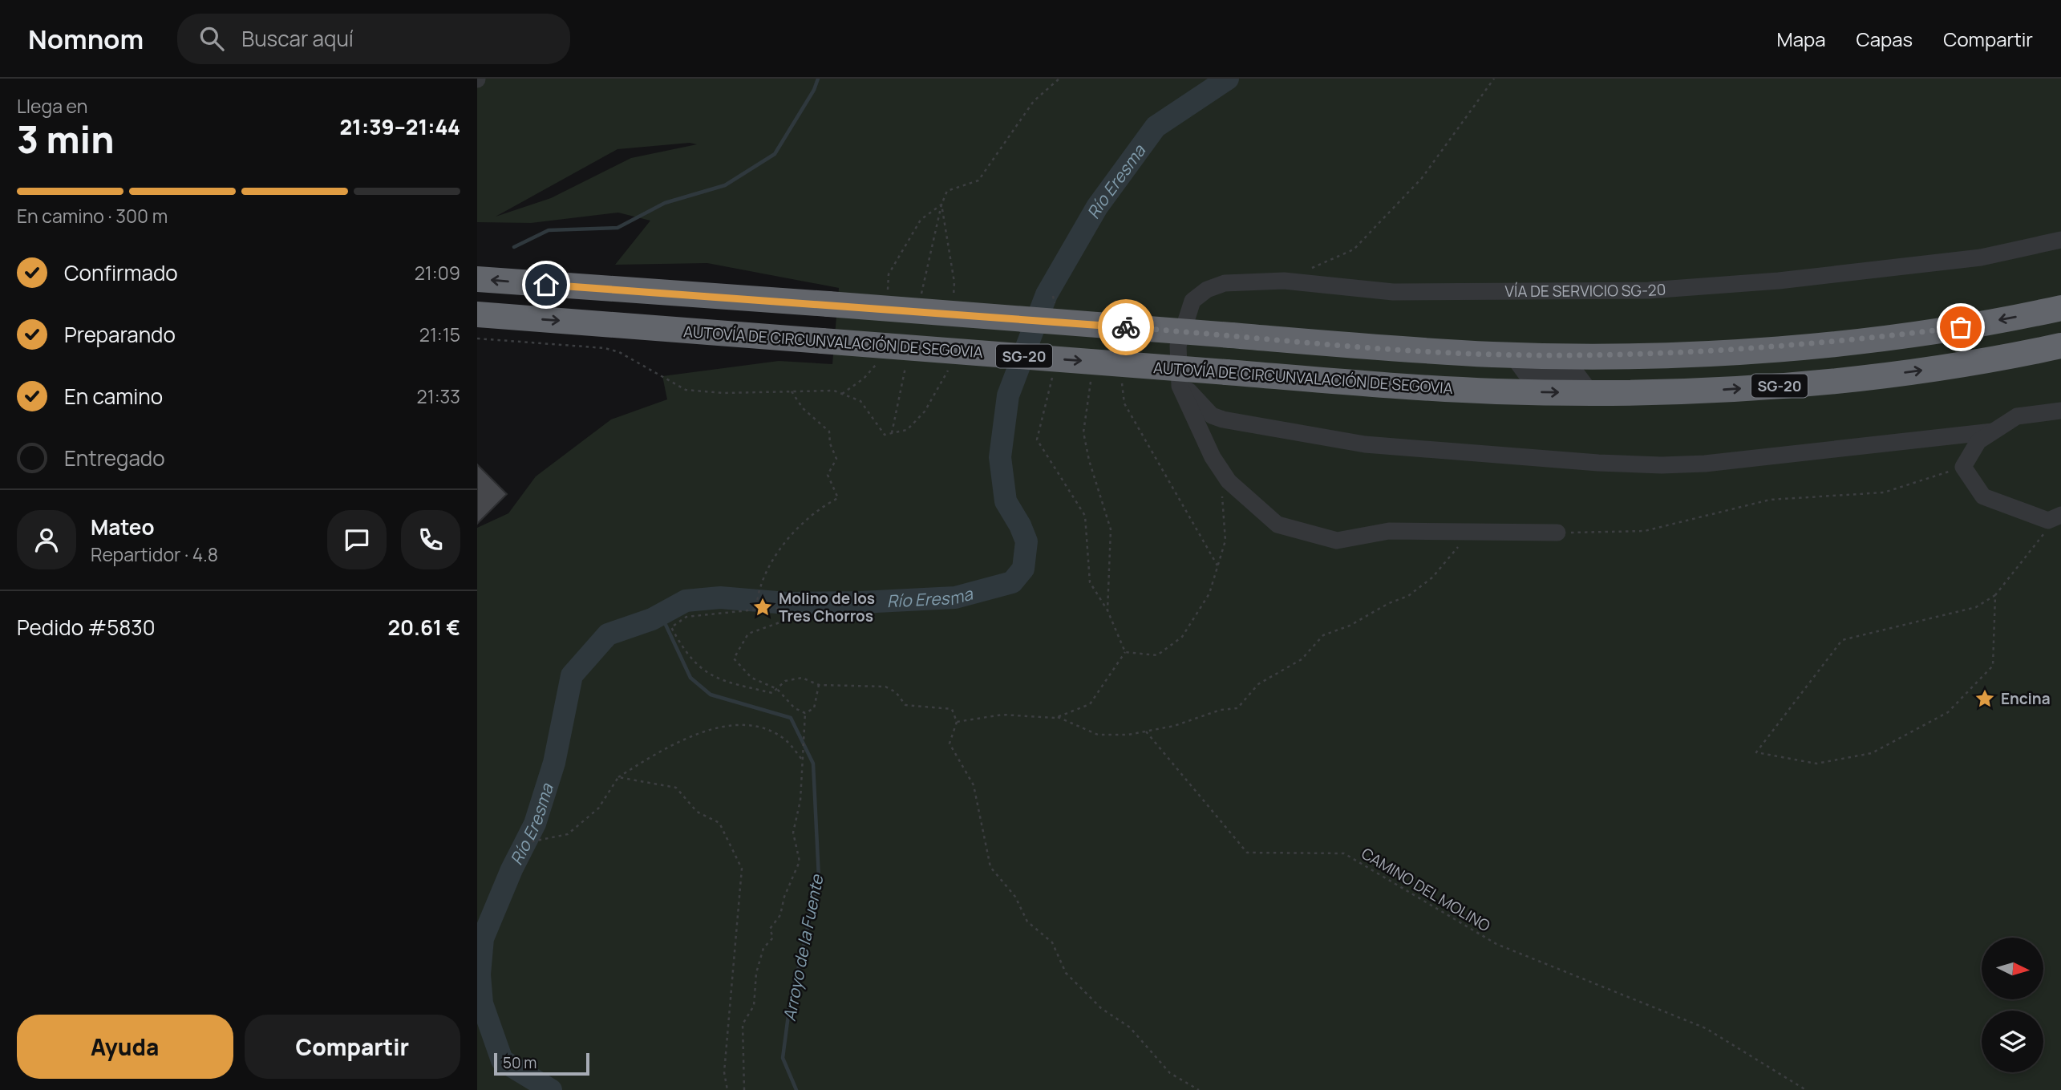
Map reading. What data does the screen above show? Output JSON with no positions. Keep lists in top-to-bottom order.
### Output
{
  "streets": {
    "highway": ["AUTOVÍA DE CIRCUNVALACIÓN DE SEGOVIA", "SG-20"],
    "street": ["VÍA DE SERVICIO SG-20"],
    "path": ["CAMINO DEL MOLINO"]
  },
  "water": ["Río Eresma", "Arroyo de la Fuente"],
  "places": {
    "place": ["Molino de los Tres Chorros", "Encina"]
  },
  "scale_bar": "50 m",
  "north": "right",
  "page": {
    "header": "Nomnom",
    "search": "Buscar aquí",
    "nav": ["Mapa", "Capas", "Compartir"],
    "heading": ["3 min", "Llega en", "21:39–21:44"],
    "panel": [
      "Mateo",
      "Repartidor · 4.8",
      "Pedido #5830",
      "20.61 €"
    ],
    "bar": "En camino · 300 m",
    "list": [
      ["Confirmado", "21:09"],
      ["Preparando", "21:15"],
      ["En camino", "21:33"],
      "Entregado"
    ],
    "buttons": ["Ayuda", "Compartir"],
    "scale": "50 m"
  }
}
